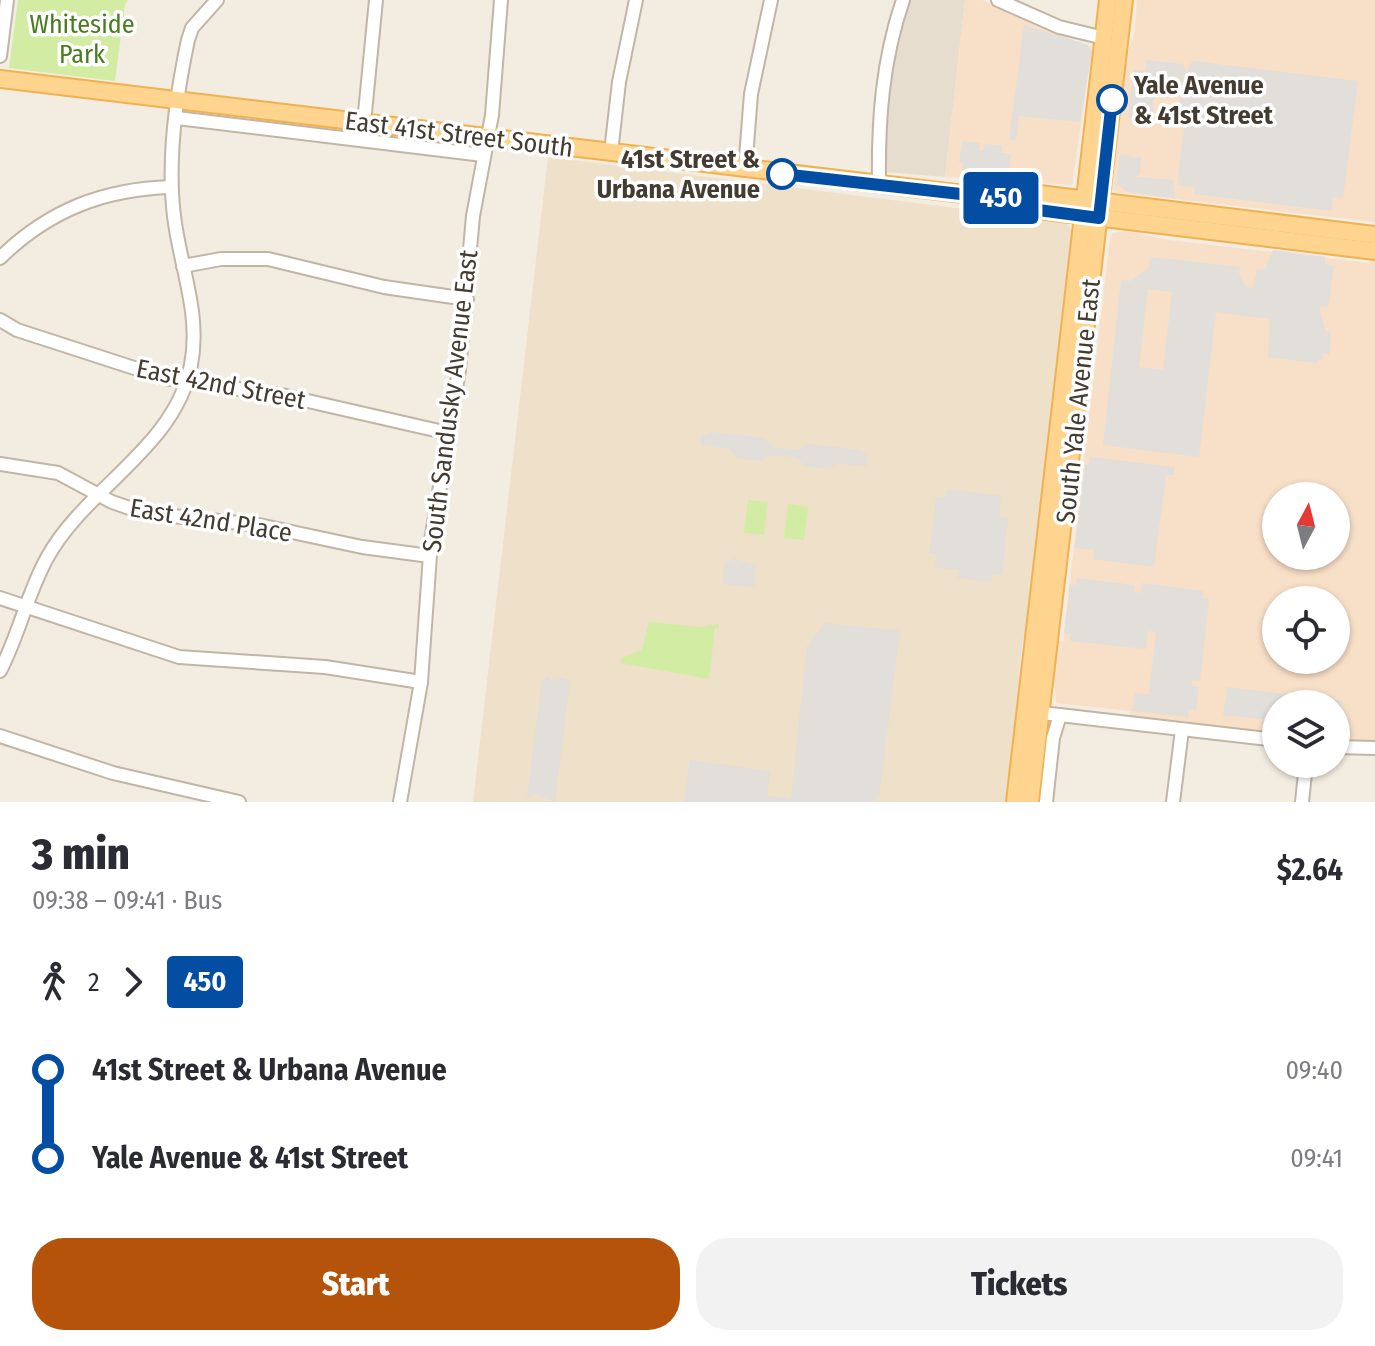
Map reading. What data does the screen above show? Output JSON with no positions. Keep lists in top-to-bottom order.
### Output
{
  "streets": {
    "main road": ["East 41st Street South", "South Yale Avenue East"],
    "street": ["East 42nd Street", "South Sandusky Avenue East", "East 42nd Place"]
  },
  "crossings": [
    ["East 41st Street South", "South Sandusky Avenue East"],
    ["East 41st Street South", "South Yale Avenue East"],
    ["East 42nd Street", "South Sandusky Avenue East"],
    ["South Sandusky Avenue East", "East 42nd Place"]
  ],
  "parks": ["Whiteside Park"],
  "places": ["Yale Avenue & 41st Street", "41st Street & Urbana Avenue"],
  "lines": ["bus line 450"],
  "north": "top",
  "page": {
    "on_map": "450",
    "heading": ["3 min", "09:38 – 09:41 · Bus", "$2.64"],
    "legs": ["2", "450"],
    "list": [
      {
        "name": "41st Street & Urbana Avenue",
        "value": "09:40"
      },
      {
        "name": "Yale Avenue & 41st Street",
        "value": "09:41"
      }
    ],
    "buttons": ["Start", "Tickets"]
  }
}
